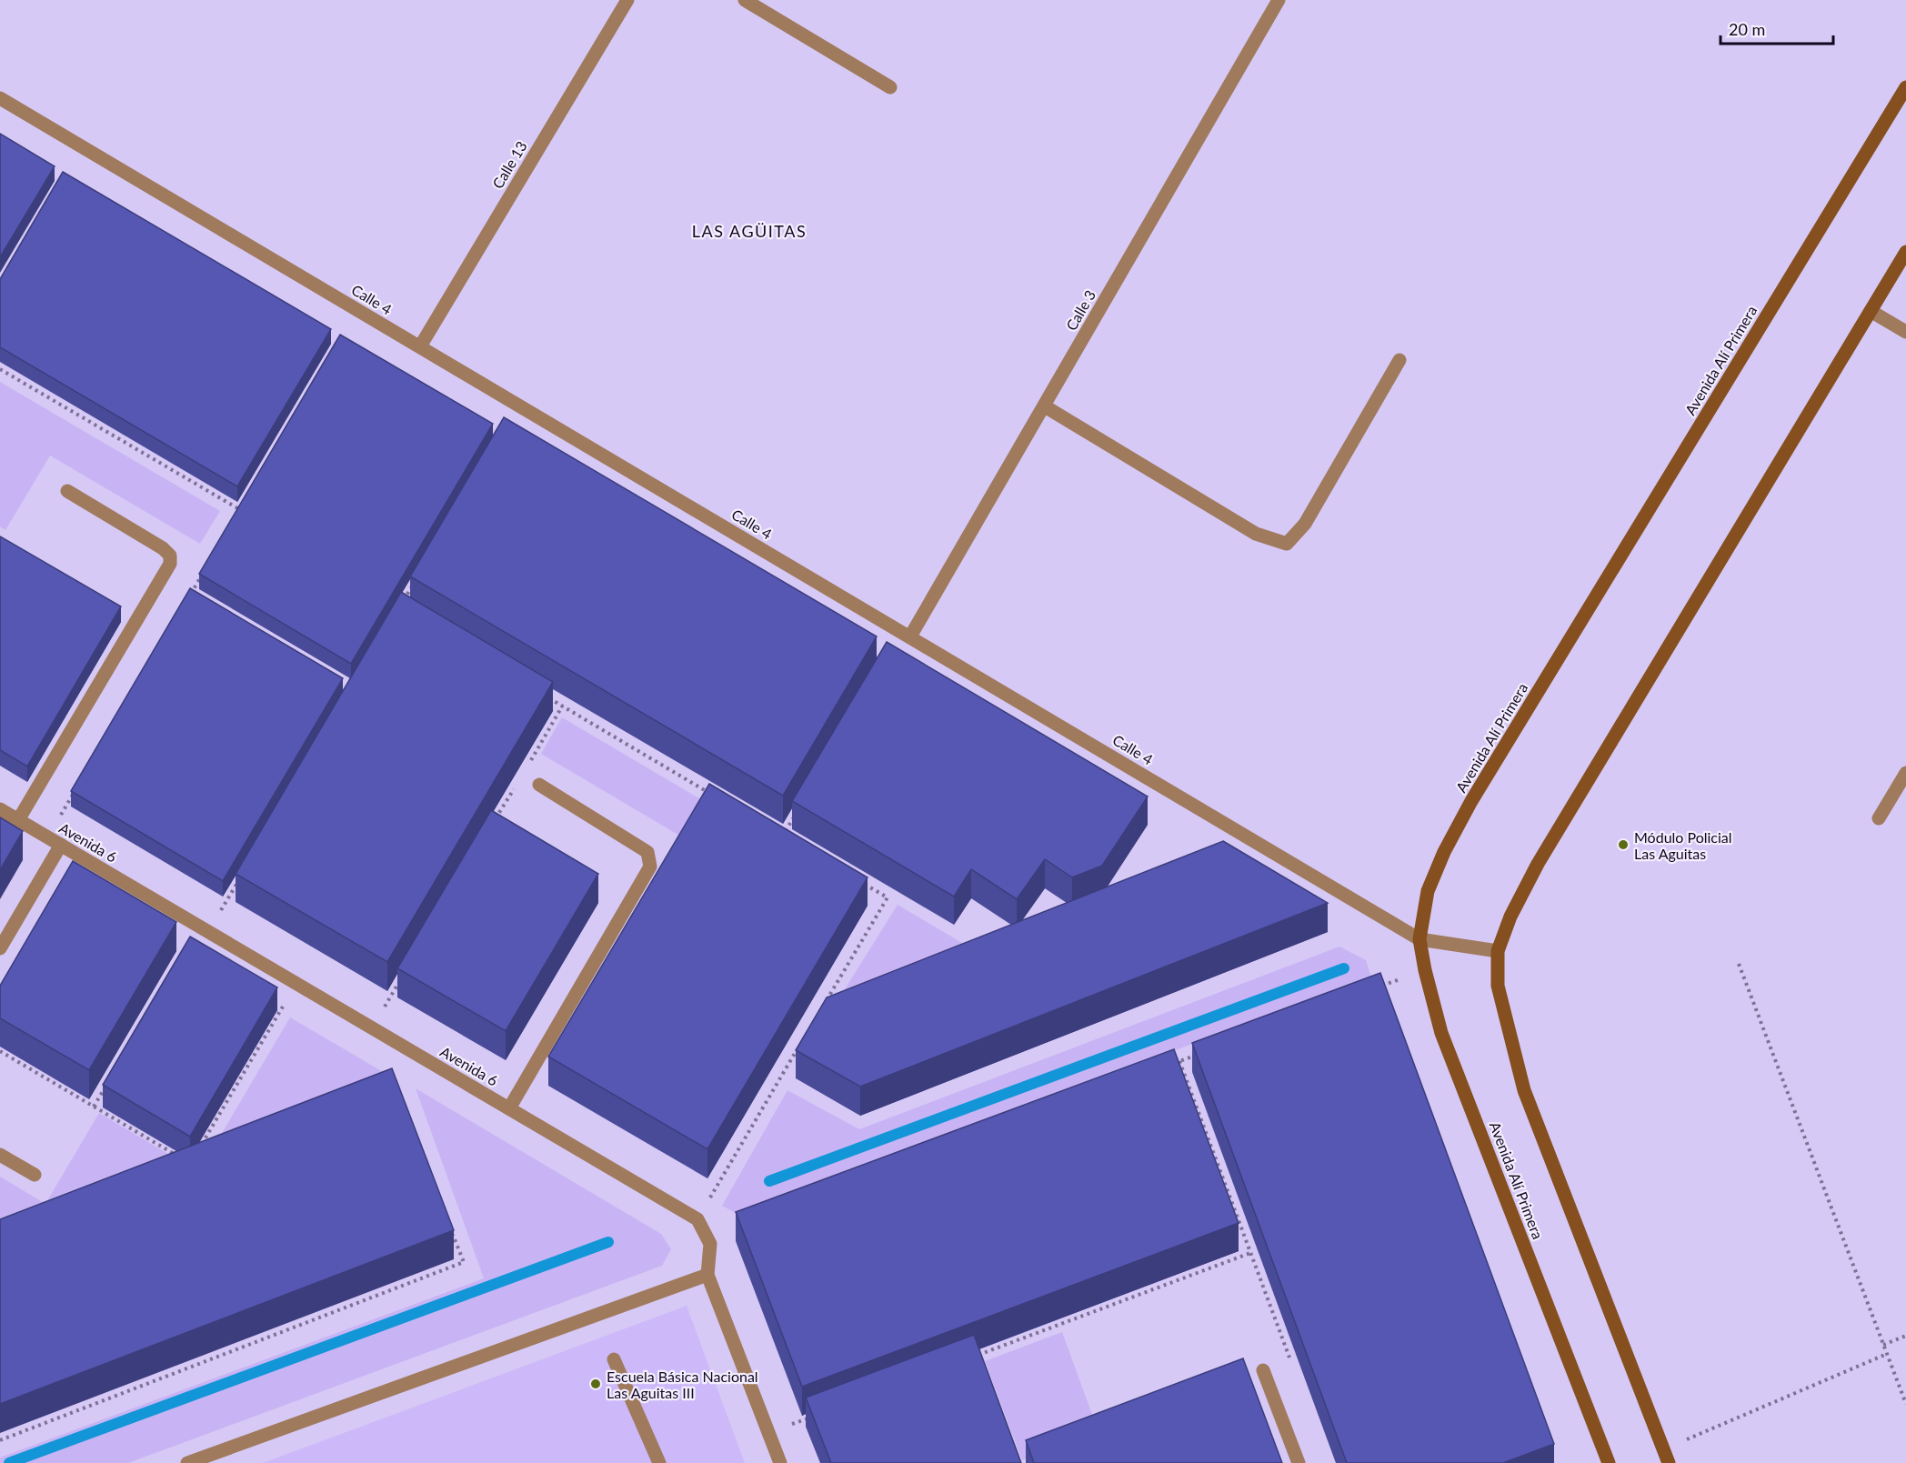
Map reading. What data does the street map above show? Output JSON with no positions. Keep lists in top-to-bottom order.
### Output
{
  "streets": {
    "main road": ["Avenida Alí Primera"],
    "street": [
      "Calle 13",
      "Calle 4",
      "Calle 3",
      "Avenida 6"
    ]
  },
  "crossings": [
    ["Calle 13", "Calle 4"],
    ["Calle 4", "Calle 3"],
    ["Calle 4", "Avenida Alí Primera"]
  ],
  "districts": ["LAS AGÜITAS"],
  "places": ["Módulo Policial Las Aguitas", "Escuela Básica Nacional Las Aguitas III"],
  "scale_bar": "20 m"
}
